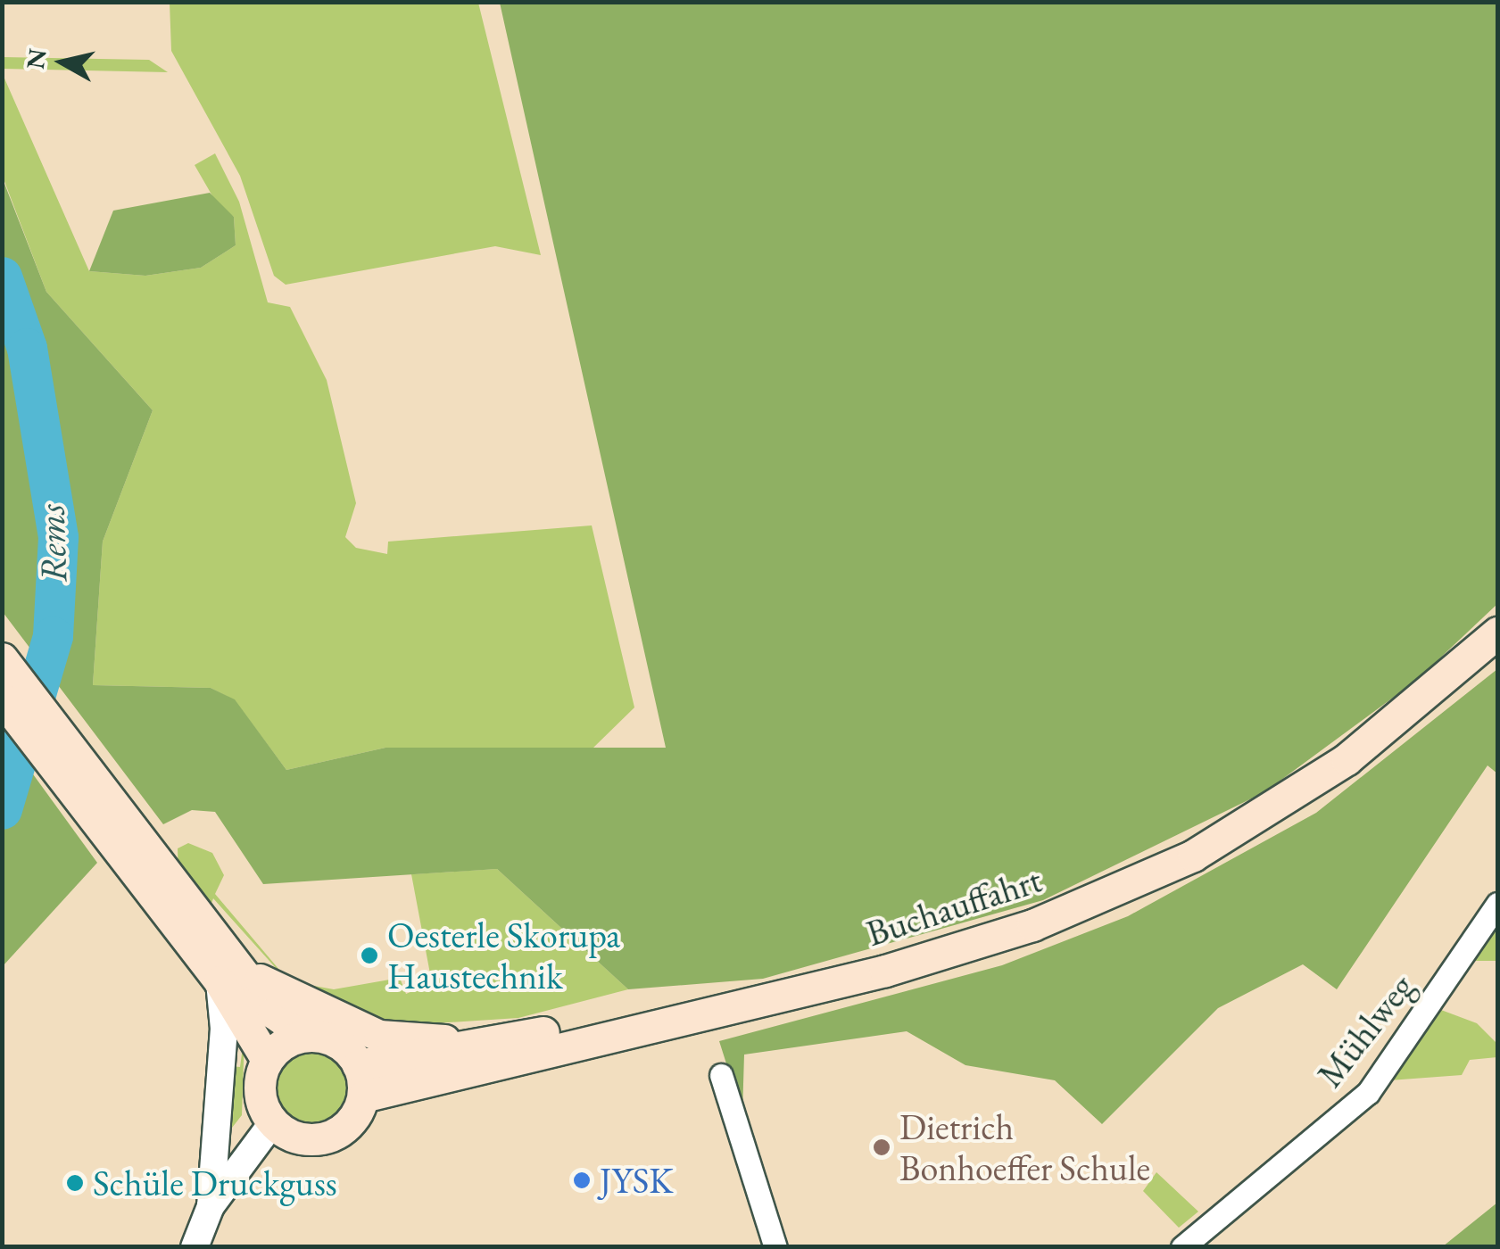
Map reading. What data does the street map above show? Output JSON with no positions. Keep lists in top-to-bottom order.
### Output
{
  "streets": {
    "main road": ["Buchauffahrt"],
    "street": ["Mühlweg"]
  },
  "water": ["Rems"],
  "places": [
    "Oesterle Skorupa Haustechnik",
    "Dietrich Bonhoeffer Schule",
    "JYSK",
    "Schüle Druckguss"
  ],
  "north": "left"
}
